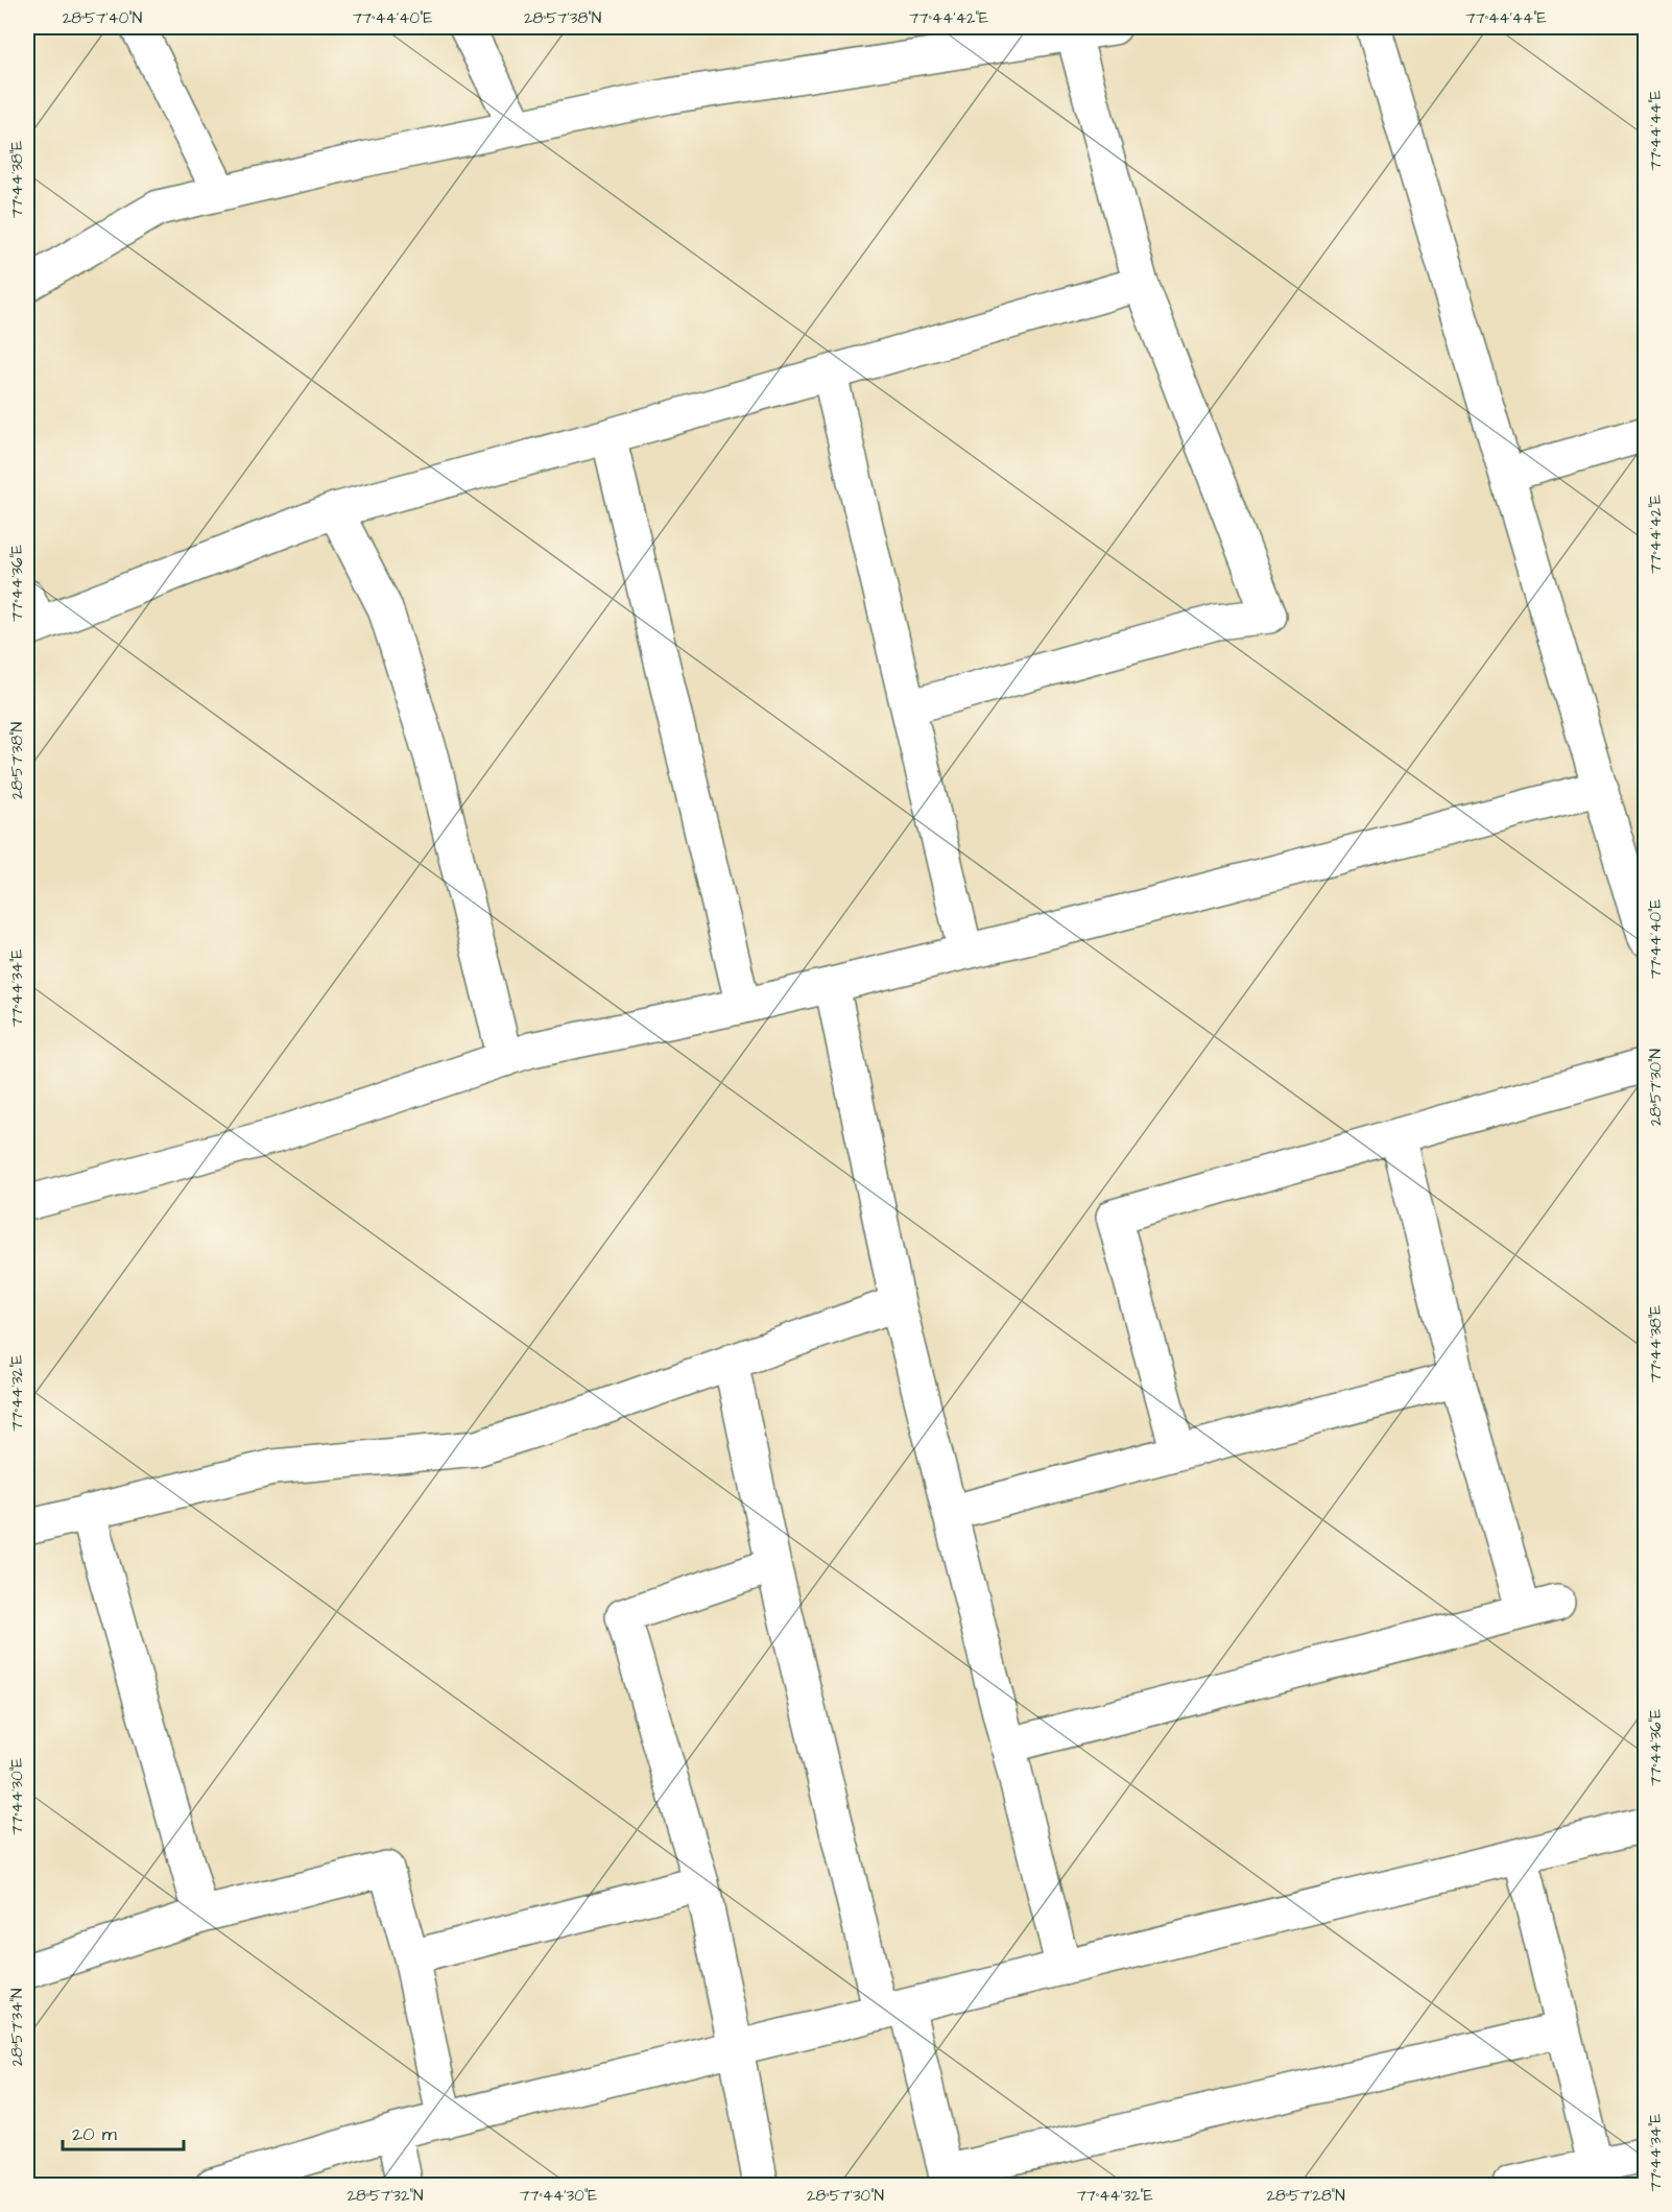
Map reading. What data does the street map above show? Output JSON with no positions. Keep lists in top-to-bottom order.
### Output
{
  "scale_bar": "20 m",
  "coordinates": [
    "28°57'40\"N",
    "77°44'40\"E",
    "28°57'38\"N",
    "77°44'42\"E",
    "77°44'44\"E",
    "77°44'38\"E",
    "77°44'36\"E",
    "77°44'34\"E",
    "28°57'30\"N",
    "77°44'32\"E",
    "77°44'30\"E",
    "28°57'34\"N",
    "28°57'32\"N",
    "28°57'28\"N"
  ]
}
